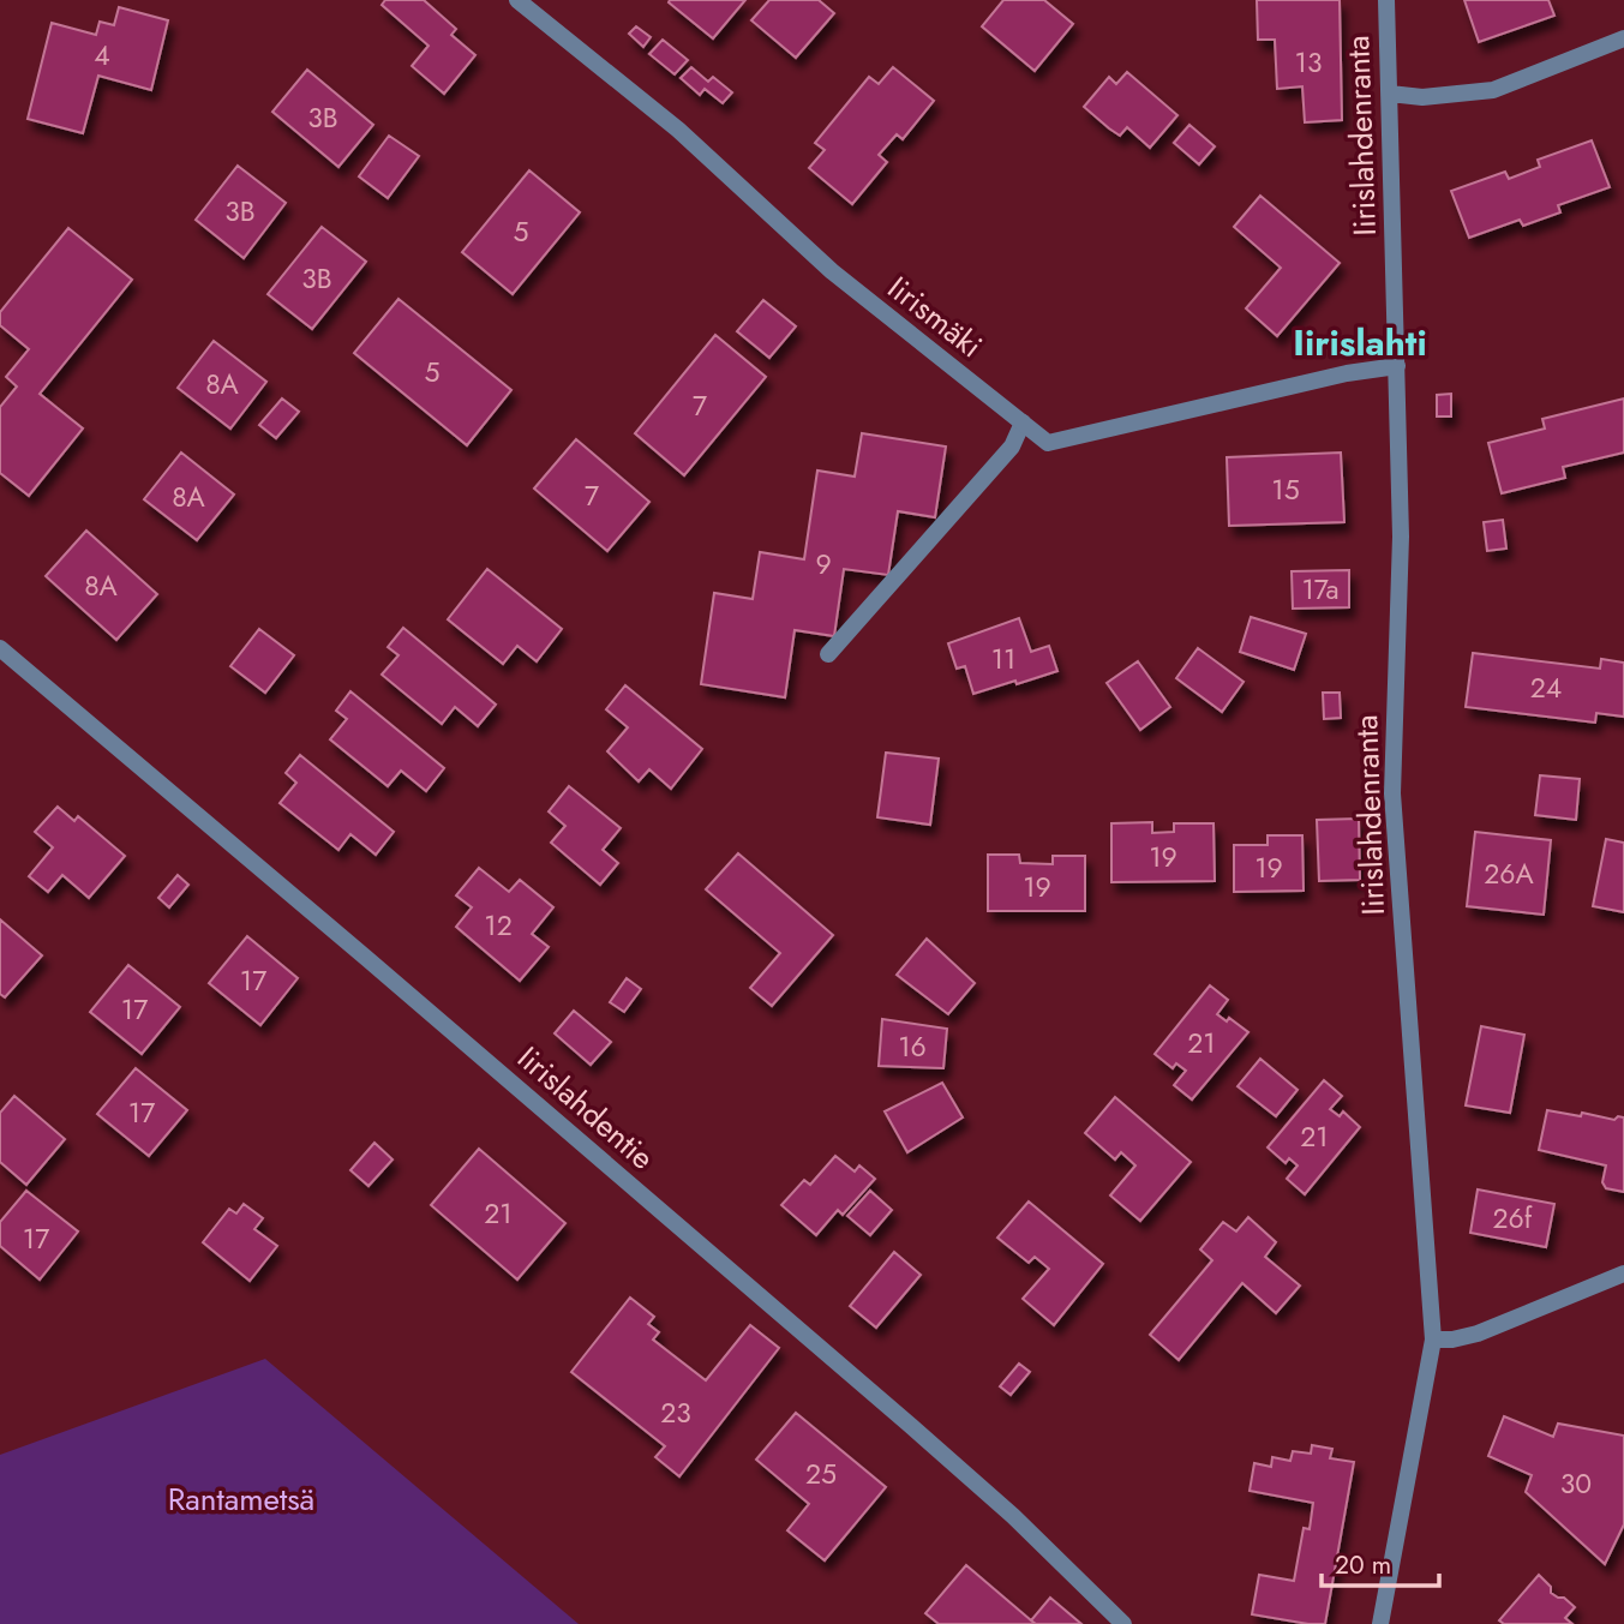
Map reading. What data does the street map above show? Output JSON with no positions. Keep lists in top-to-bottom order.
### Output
{
  "streets": {
    "street": ["Iirislahdenranta", "Iirismäki", "Iirislahdentie"]
  },
  "crossings": [
    ["Iirislahdenranta", "Iirismäki"]
  ],
  "districts": ["Iirislahti"],
  "parks": ["Rantametsä"],
  "house_numbers": [
    "4",
    "13",
    "3B",
    "3B",
    "5",
    "3B",
    "5",
    "8A",
    "7",
    "15",
    "7",
    "8A",
    "9",
    "8A",
    "17a",
    "11",
    "24",
    "19",
    "19",
    "26A",
    "19",
    "12",
    "17",
    "17",
    "21",
    "16",
    "17",
    "21",
    "21",
    "26f",
    "17",
    "23",
    "25",
    "30"
  ],
  "scale_bar": "20 m"
}
